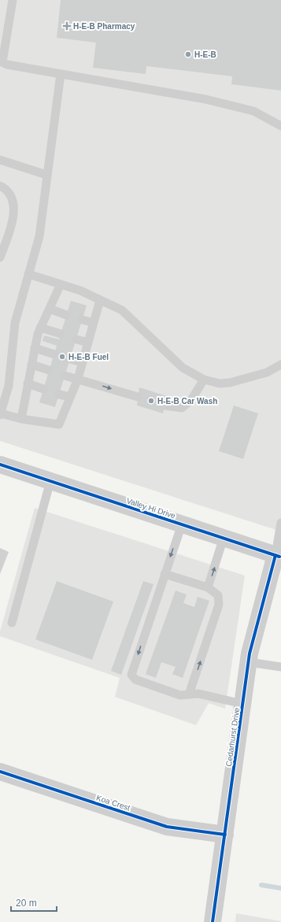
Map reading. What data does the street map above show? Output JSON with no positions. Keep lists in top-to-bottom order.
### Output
{
  "streets": {
    "street": ["Valley Hi Drive", "Cedarhurst Drive", "Koa Crest"]
  },
  "crossings": [
    ["Valley Hi Drive", "Cedarhurst Drive"],
    ["Cedarhurst Drive", "Koa Crest"]
  ],
  "places": {
    "health": ["H-E-B Pharmacy"],
    "other": ["H-E-B", "H-E-B Fuel", "H-E-B Car Wash"]
  },
  "scale_bar": "20 m"
}
